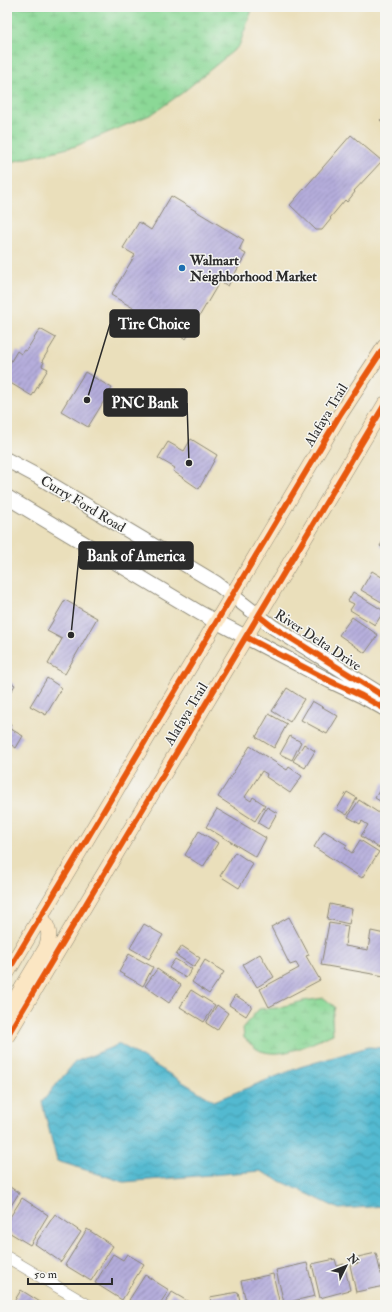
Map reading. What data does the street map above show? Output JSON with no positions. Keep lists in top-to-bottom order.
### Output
{
  "streets": {
    "main road": ["Alafaya Trail"],
    "street": ["Curry Ford Road", "River Delta Drive"]
  },
  "crossings": [
    ["Alafaya Trail", "Curry Ford Road"],
    ["Alafaya Trail", "River Delta Drive"],
    ["Curry Ford Road", "River Delta Drive"]
  ],
  "places": [
    "Walmart Neighborhood Market",
    "Tire Choice",
    "PNC Bank",
    "Bank of America"
  ],
  "scale_bar": "50 m",
  "north": "top right"
}
